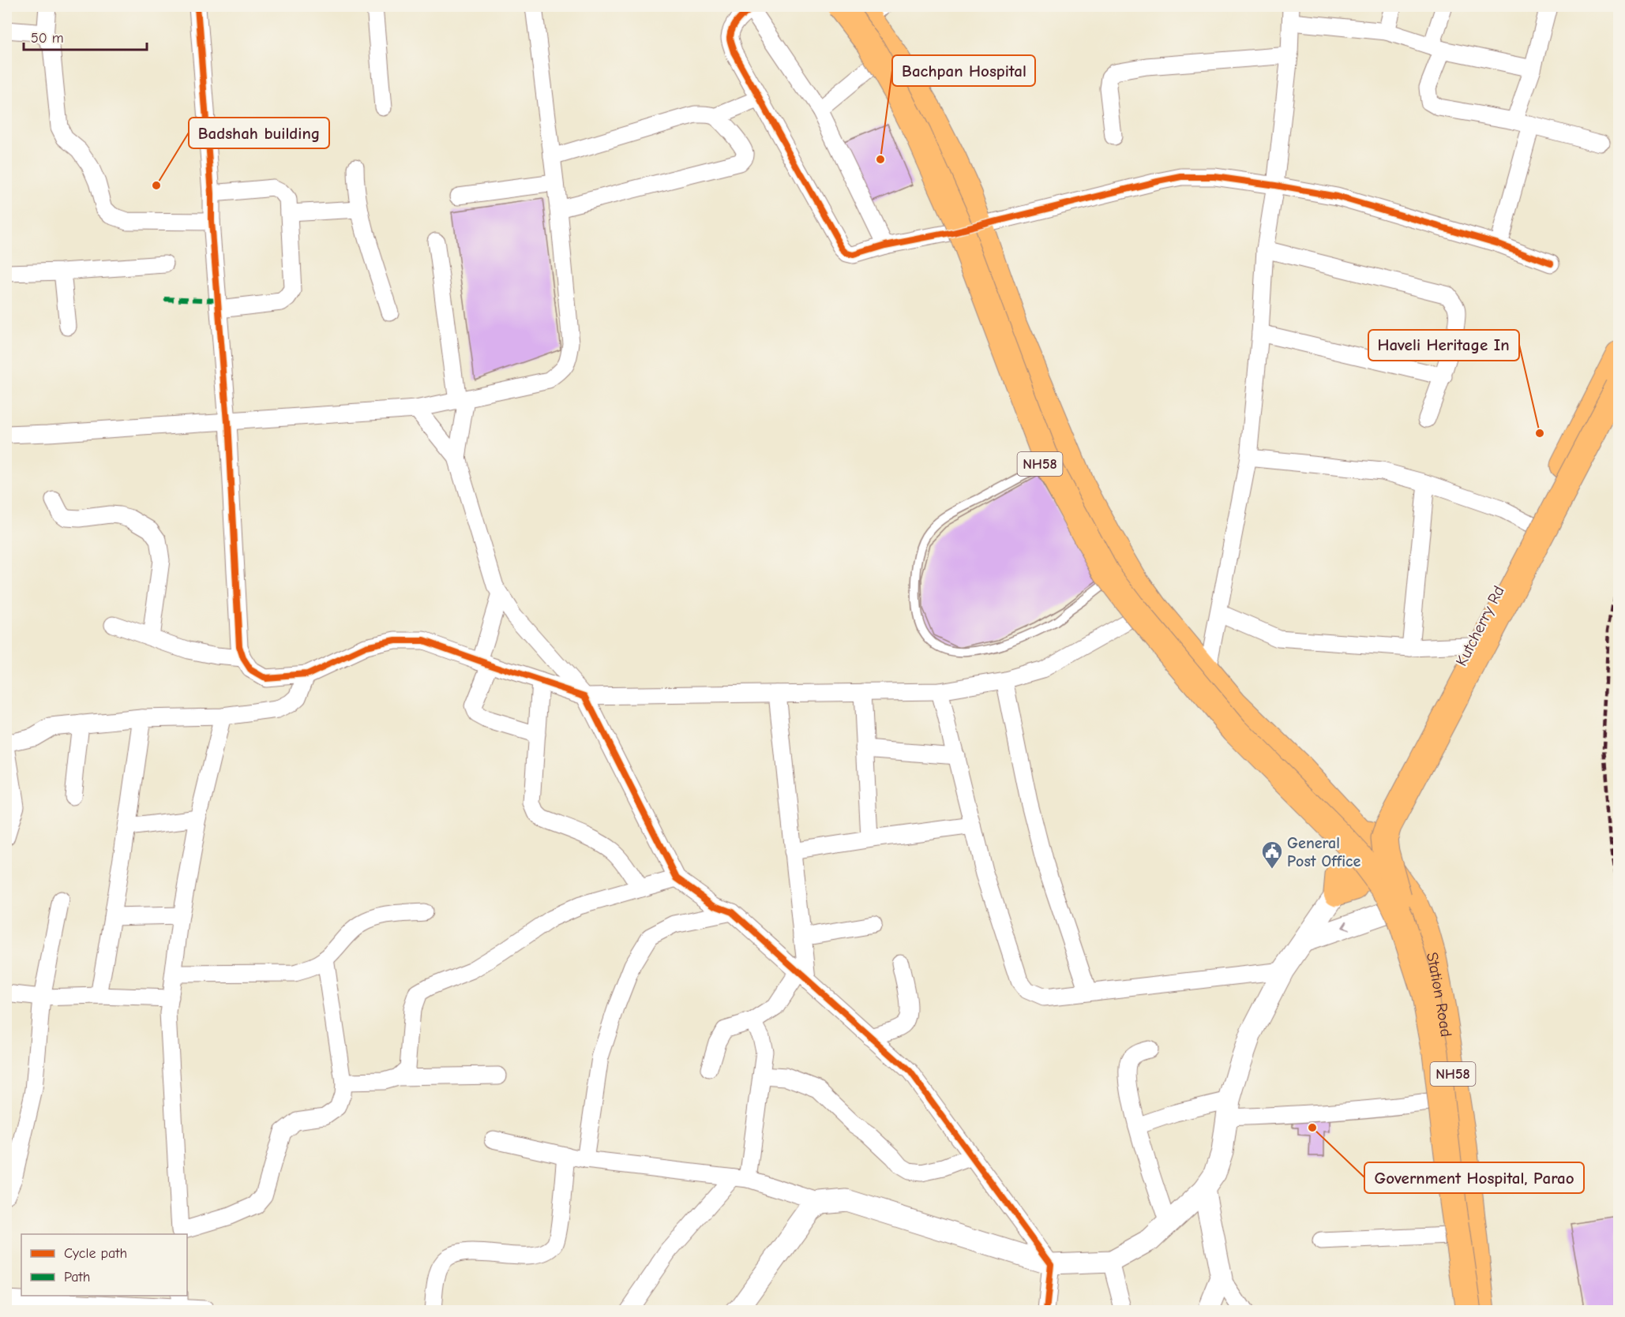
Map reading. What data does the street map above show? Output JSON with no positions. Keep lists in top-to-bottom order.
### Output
{
  "streets": {
    "highway": ["NH58", "Kutcherry Rd", "Station Road"]
  },
  "crossings": [
    ["NH58", "Kutcherry Rd"],
    ["NH58", "Station Road"],
    ["Kutcherry Rd", "Station Road"]
  ],
  "places": {
    "other": [
      "Bachpan Hospital",
      "Badshah building",
      "Haveli Heritage In",
      "Government Hospital, Parao"
    ],
    "public building": ["General Post Office"]
  },
  "legend": ["Cycle path", "Path"],
  "scale_bar": "50 m"
}
